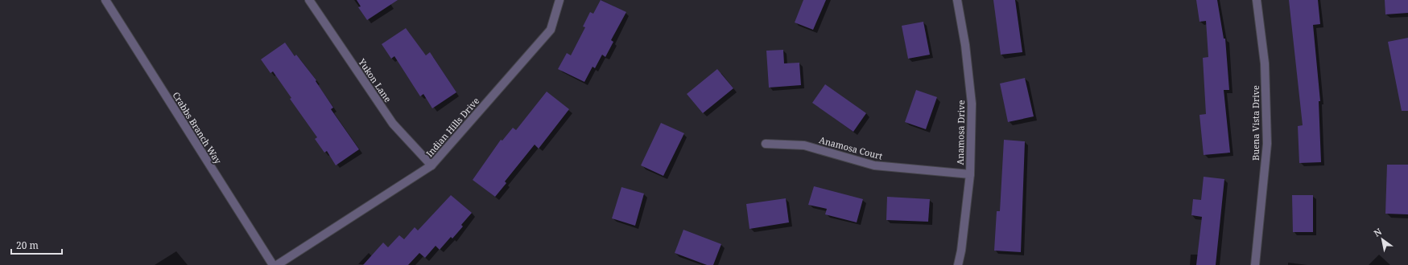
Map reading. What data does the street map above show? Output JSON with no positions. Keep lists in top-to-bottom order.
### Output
{
  "streets": {
    "street": [
      "Yukon Lane",
      "Buena Vista Drive",
      "Indian Hills Drive",
      "Crabbs Branch Way",
      "Anamosa Drive",
      "Anamosa Court"
    ]
  },
  "crossings": [
    ["Yukon Lane", "Indian Hills Drive"],
    ["Anamosa Drive", "Anamosa Court"]
  ],
  "scale_bar": "20 m",
  "north": "top left"
}
